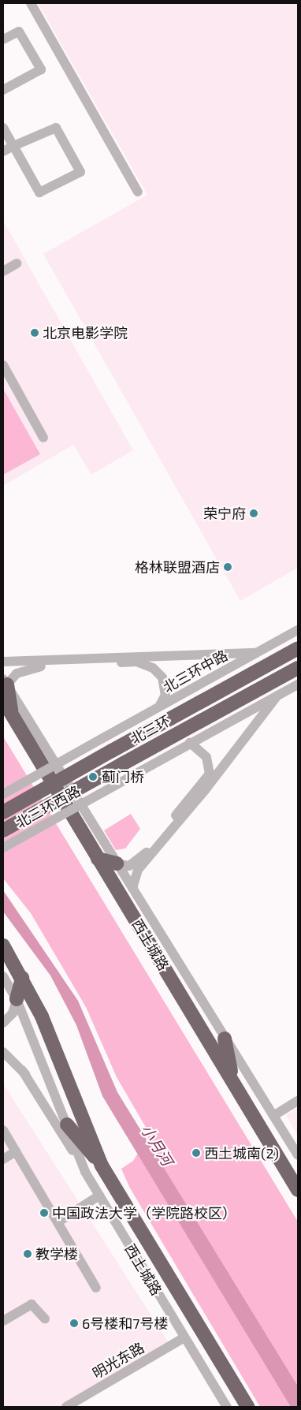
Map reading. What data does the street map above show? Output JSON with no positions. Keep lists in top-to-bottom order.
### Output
{
  "streets": {
    "highway": ["北三环", "西土城路"],
    "street": ["北三环中路", "北三环西路", "明光东路"]
  },
  "crossings": [
    ["西土城路", "明光东路"]
  ],
  "water": ["小月河"],
  "places": [
    "北京电影学院",
    "荣宁府",
    "格林联盟酒店",
    "蓟门桥",
    "西土城南(2)",
    "中国政法大学（学院路校区）",
    "教学楼",
    "6号楼和7号楼"
  ]
}
